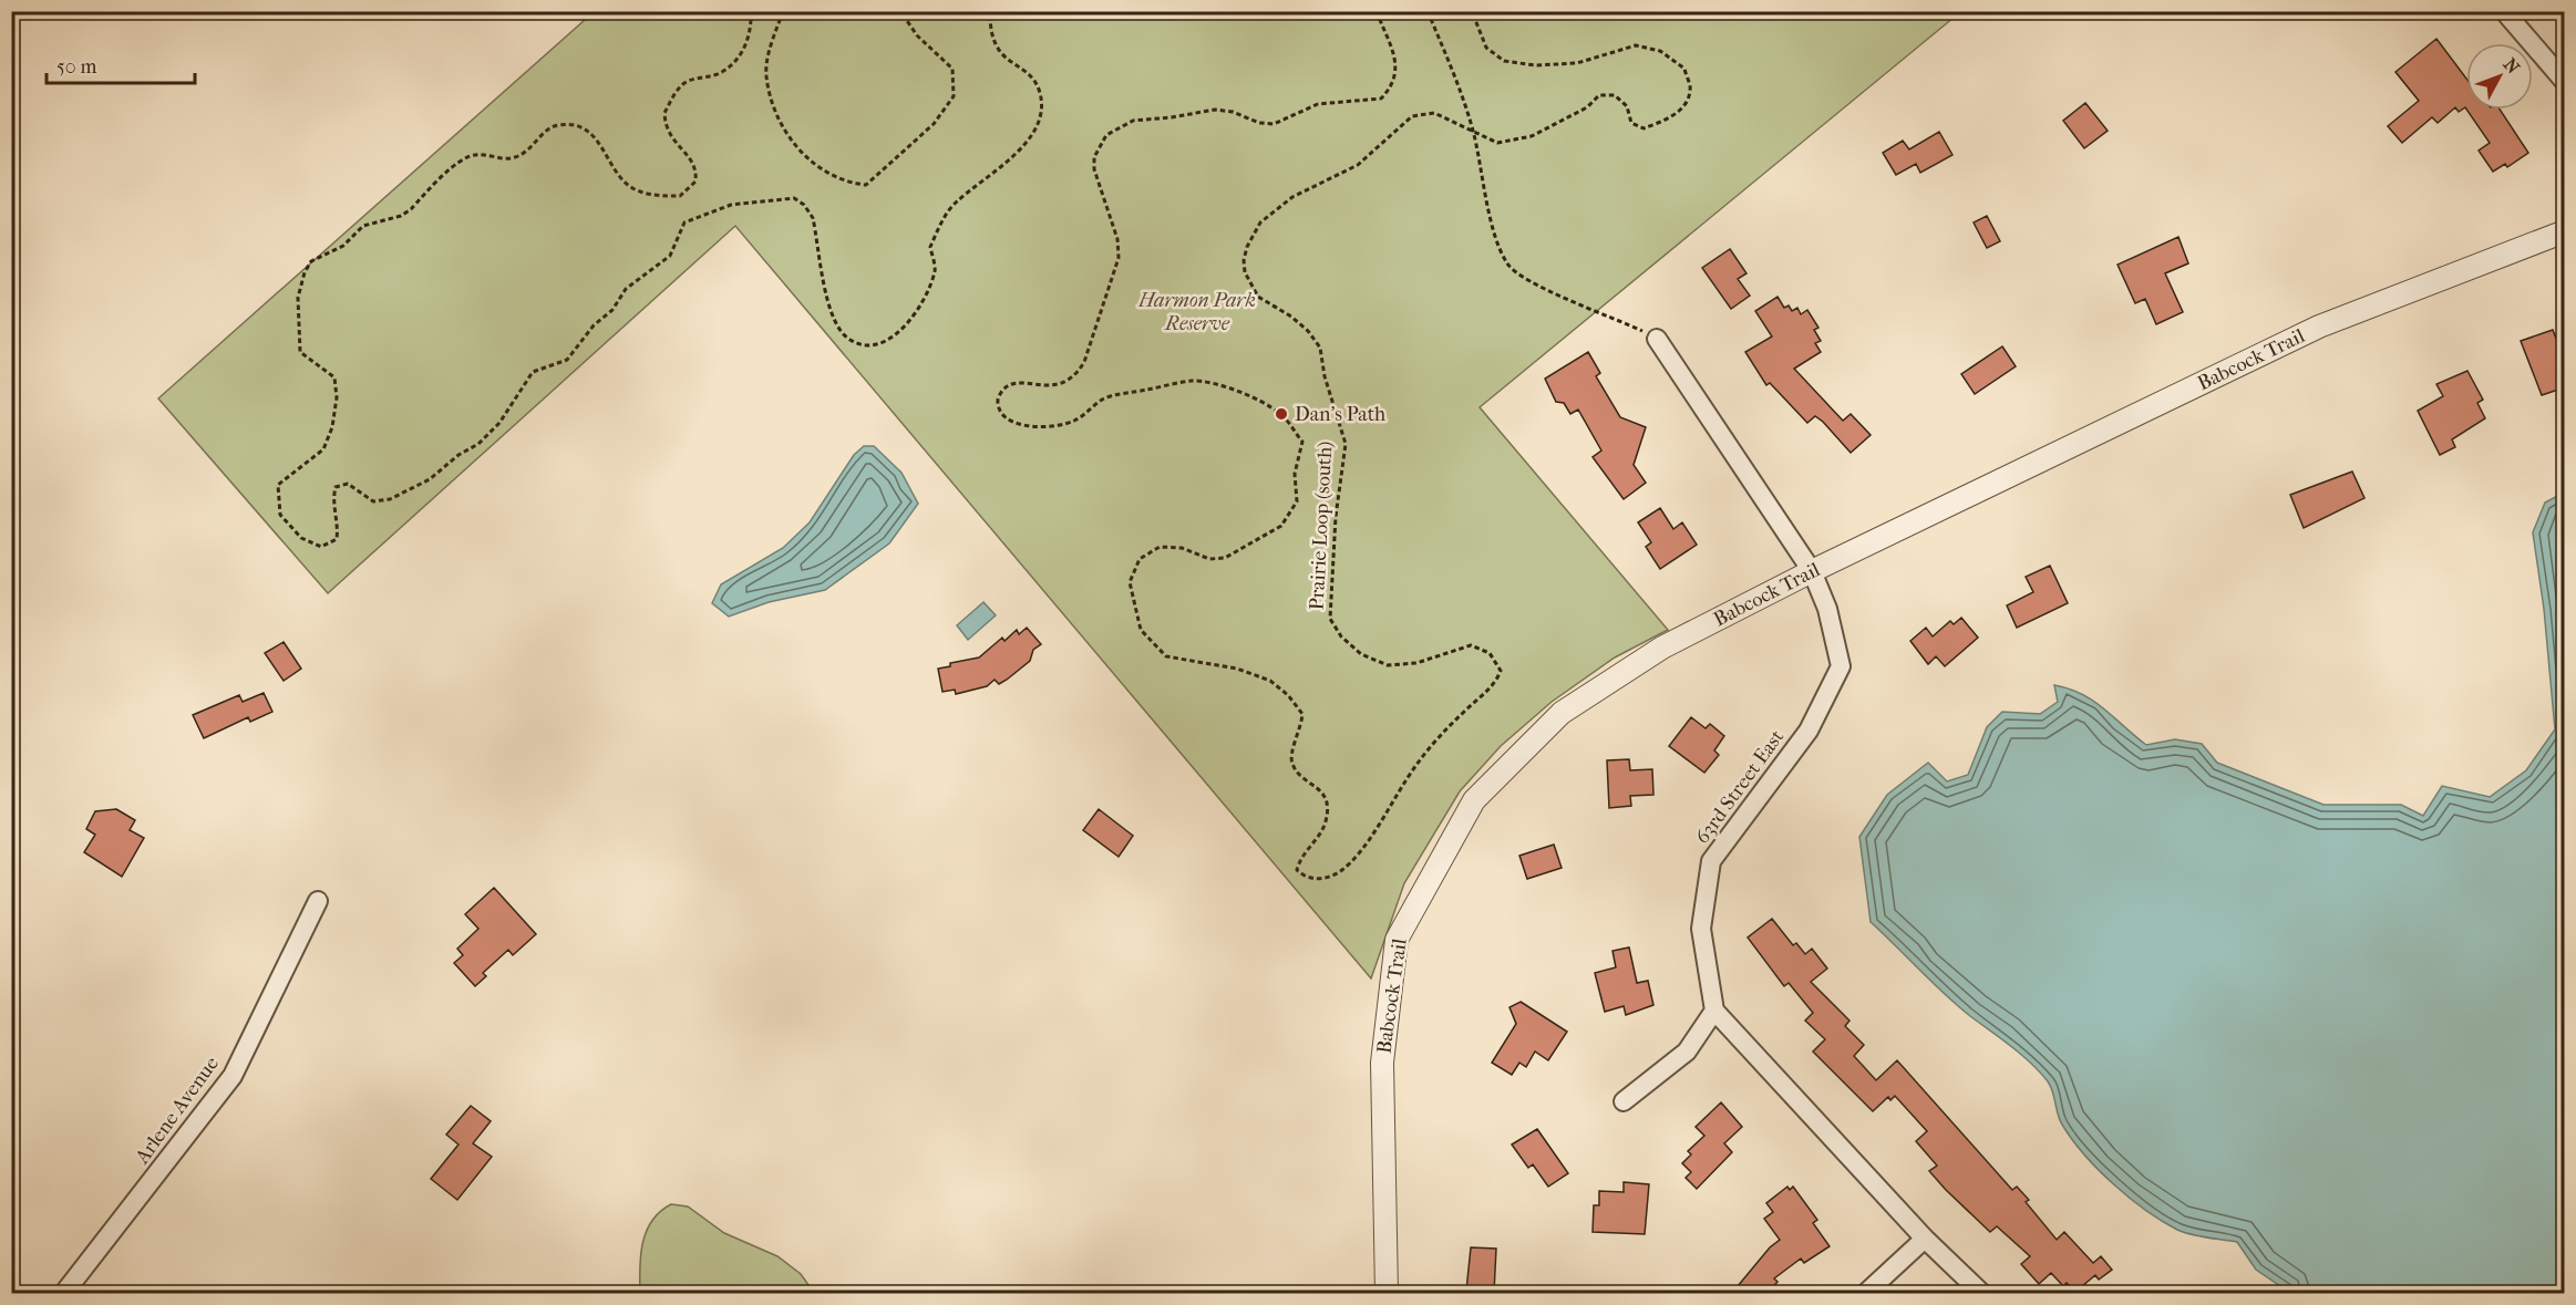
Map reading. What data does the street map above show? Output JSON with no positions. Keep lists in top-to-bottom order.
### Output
{
  "streets": {
    "street": ["Babcock Trail", "63rd Street East", "Arlene Avenue"],
    "path": ["Prairie Loop (south)"]
  },
  "crossings": [
    ["Babcock Trail", "63rd Street East"]
  ],
  "parks": ["Harmon Park Reserve"],
  "places": ["Dan's Path"],
  "scale_bar": "50 m",
  "north": "top right"
}
